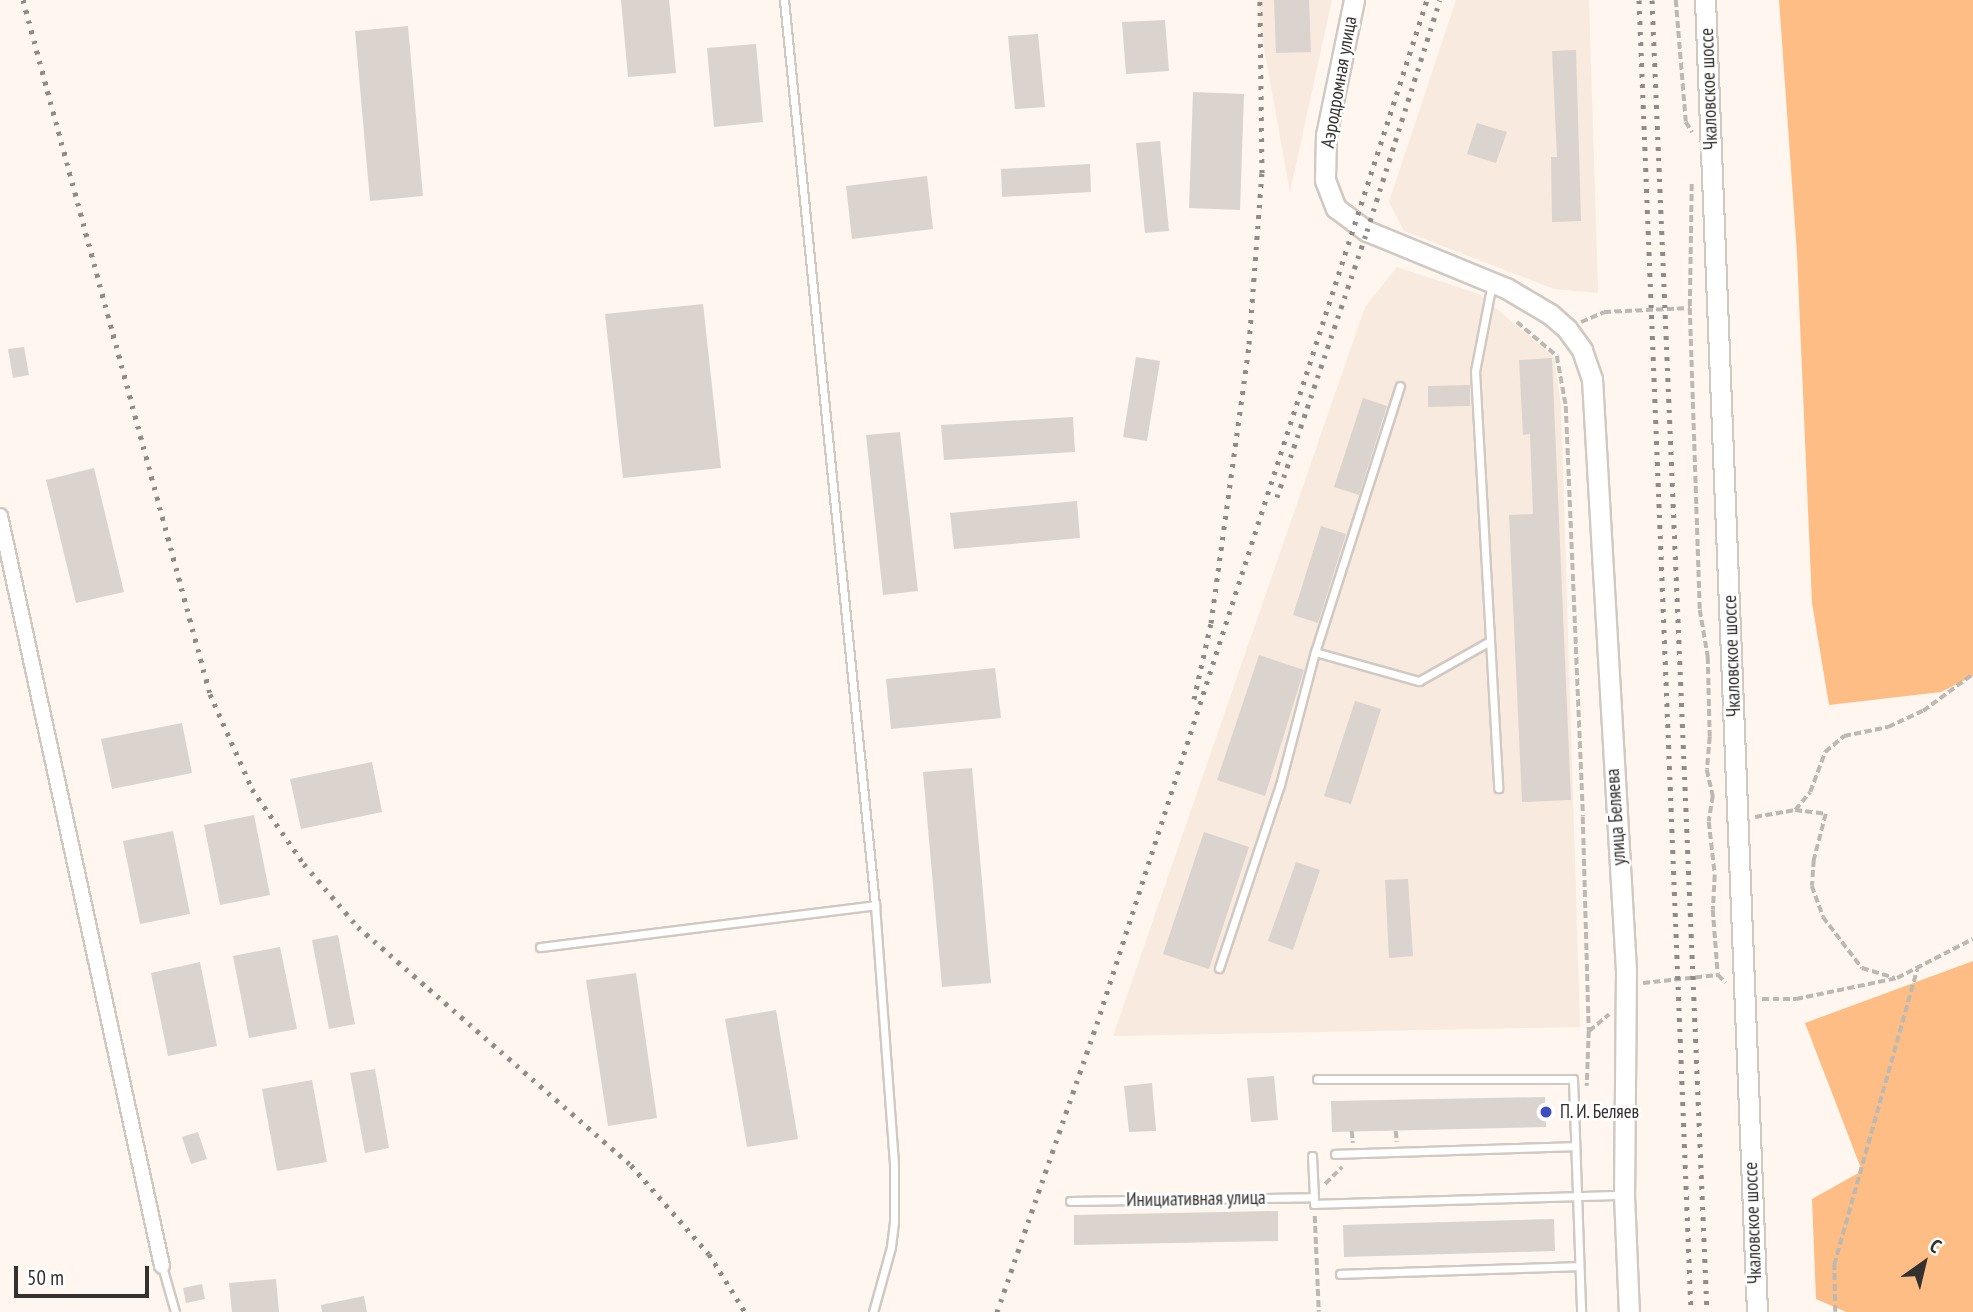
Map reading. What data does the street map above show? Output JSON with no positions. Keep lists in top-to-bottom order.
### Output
{
  "streets": {
    "street": ["Аэродромная улица", "Чкаловское шоссе", "улица Беляева"],
    "lane": ["Инициативная улица"]
  },
  "crossings": [
    ["Аэродромная улица", "улица Беляева"],
    ["улица Беляева", "Инициативная улица"]
  ],
  "places": ["П. И. Беляев"],
  "scale_bar": "50 m",
  "north": "top right"
}
